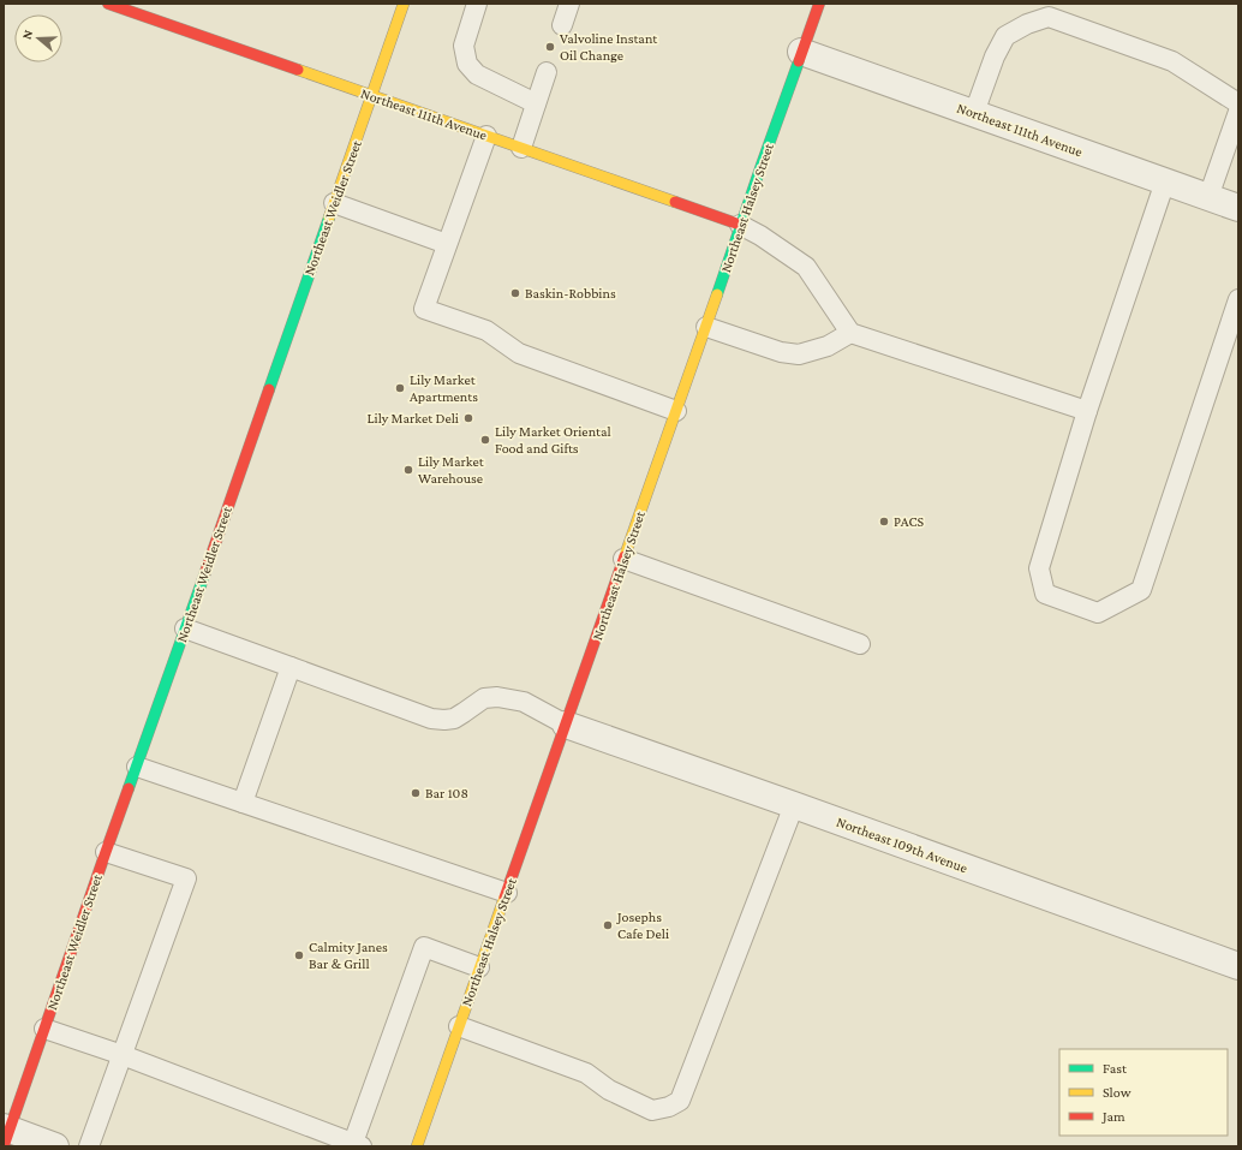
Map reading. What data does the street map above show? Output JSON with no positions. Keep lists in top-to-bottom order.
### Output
{
  "streets": {
    "main road": ["Northeast 111th Avenue", "Northeast Weidler Street", "Northeast Halsey Street"],
    "street": ["Northeast 109th Avenue"]
  },
  "crossings": [
    ["Northeast 111th Avenue", "Northeast Weidler Street"],
    ["Northeast 111th Avenue", "Northeast Halsey Street"],
    ["Northeast Halsey Street", "Northeast 109th Avenue"]
  ],
  "places": [
    "Valvoline Instant Oil Change",
    "Baskin-Robbins",
    "Lily Market Apartments",
    "Lily Market Deli",
    "Lily Market Oriental Food and Gifts",
    "Lily Market Warehouse",
    "PACS",
    "Bar 108",
    "Josephs Cafe Deli",
    "Calmity Janes Bar & Grill"
  ],
  "legend": ["Fast", "Slow", "Jam"],
  "north": "left"
}
